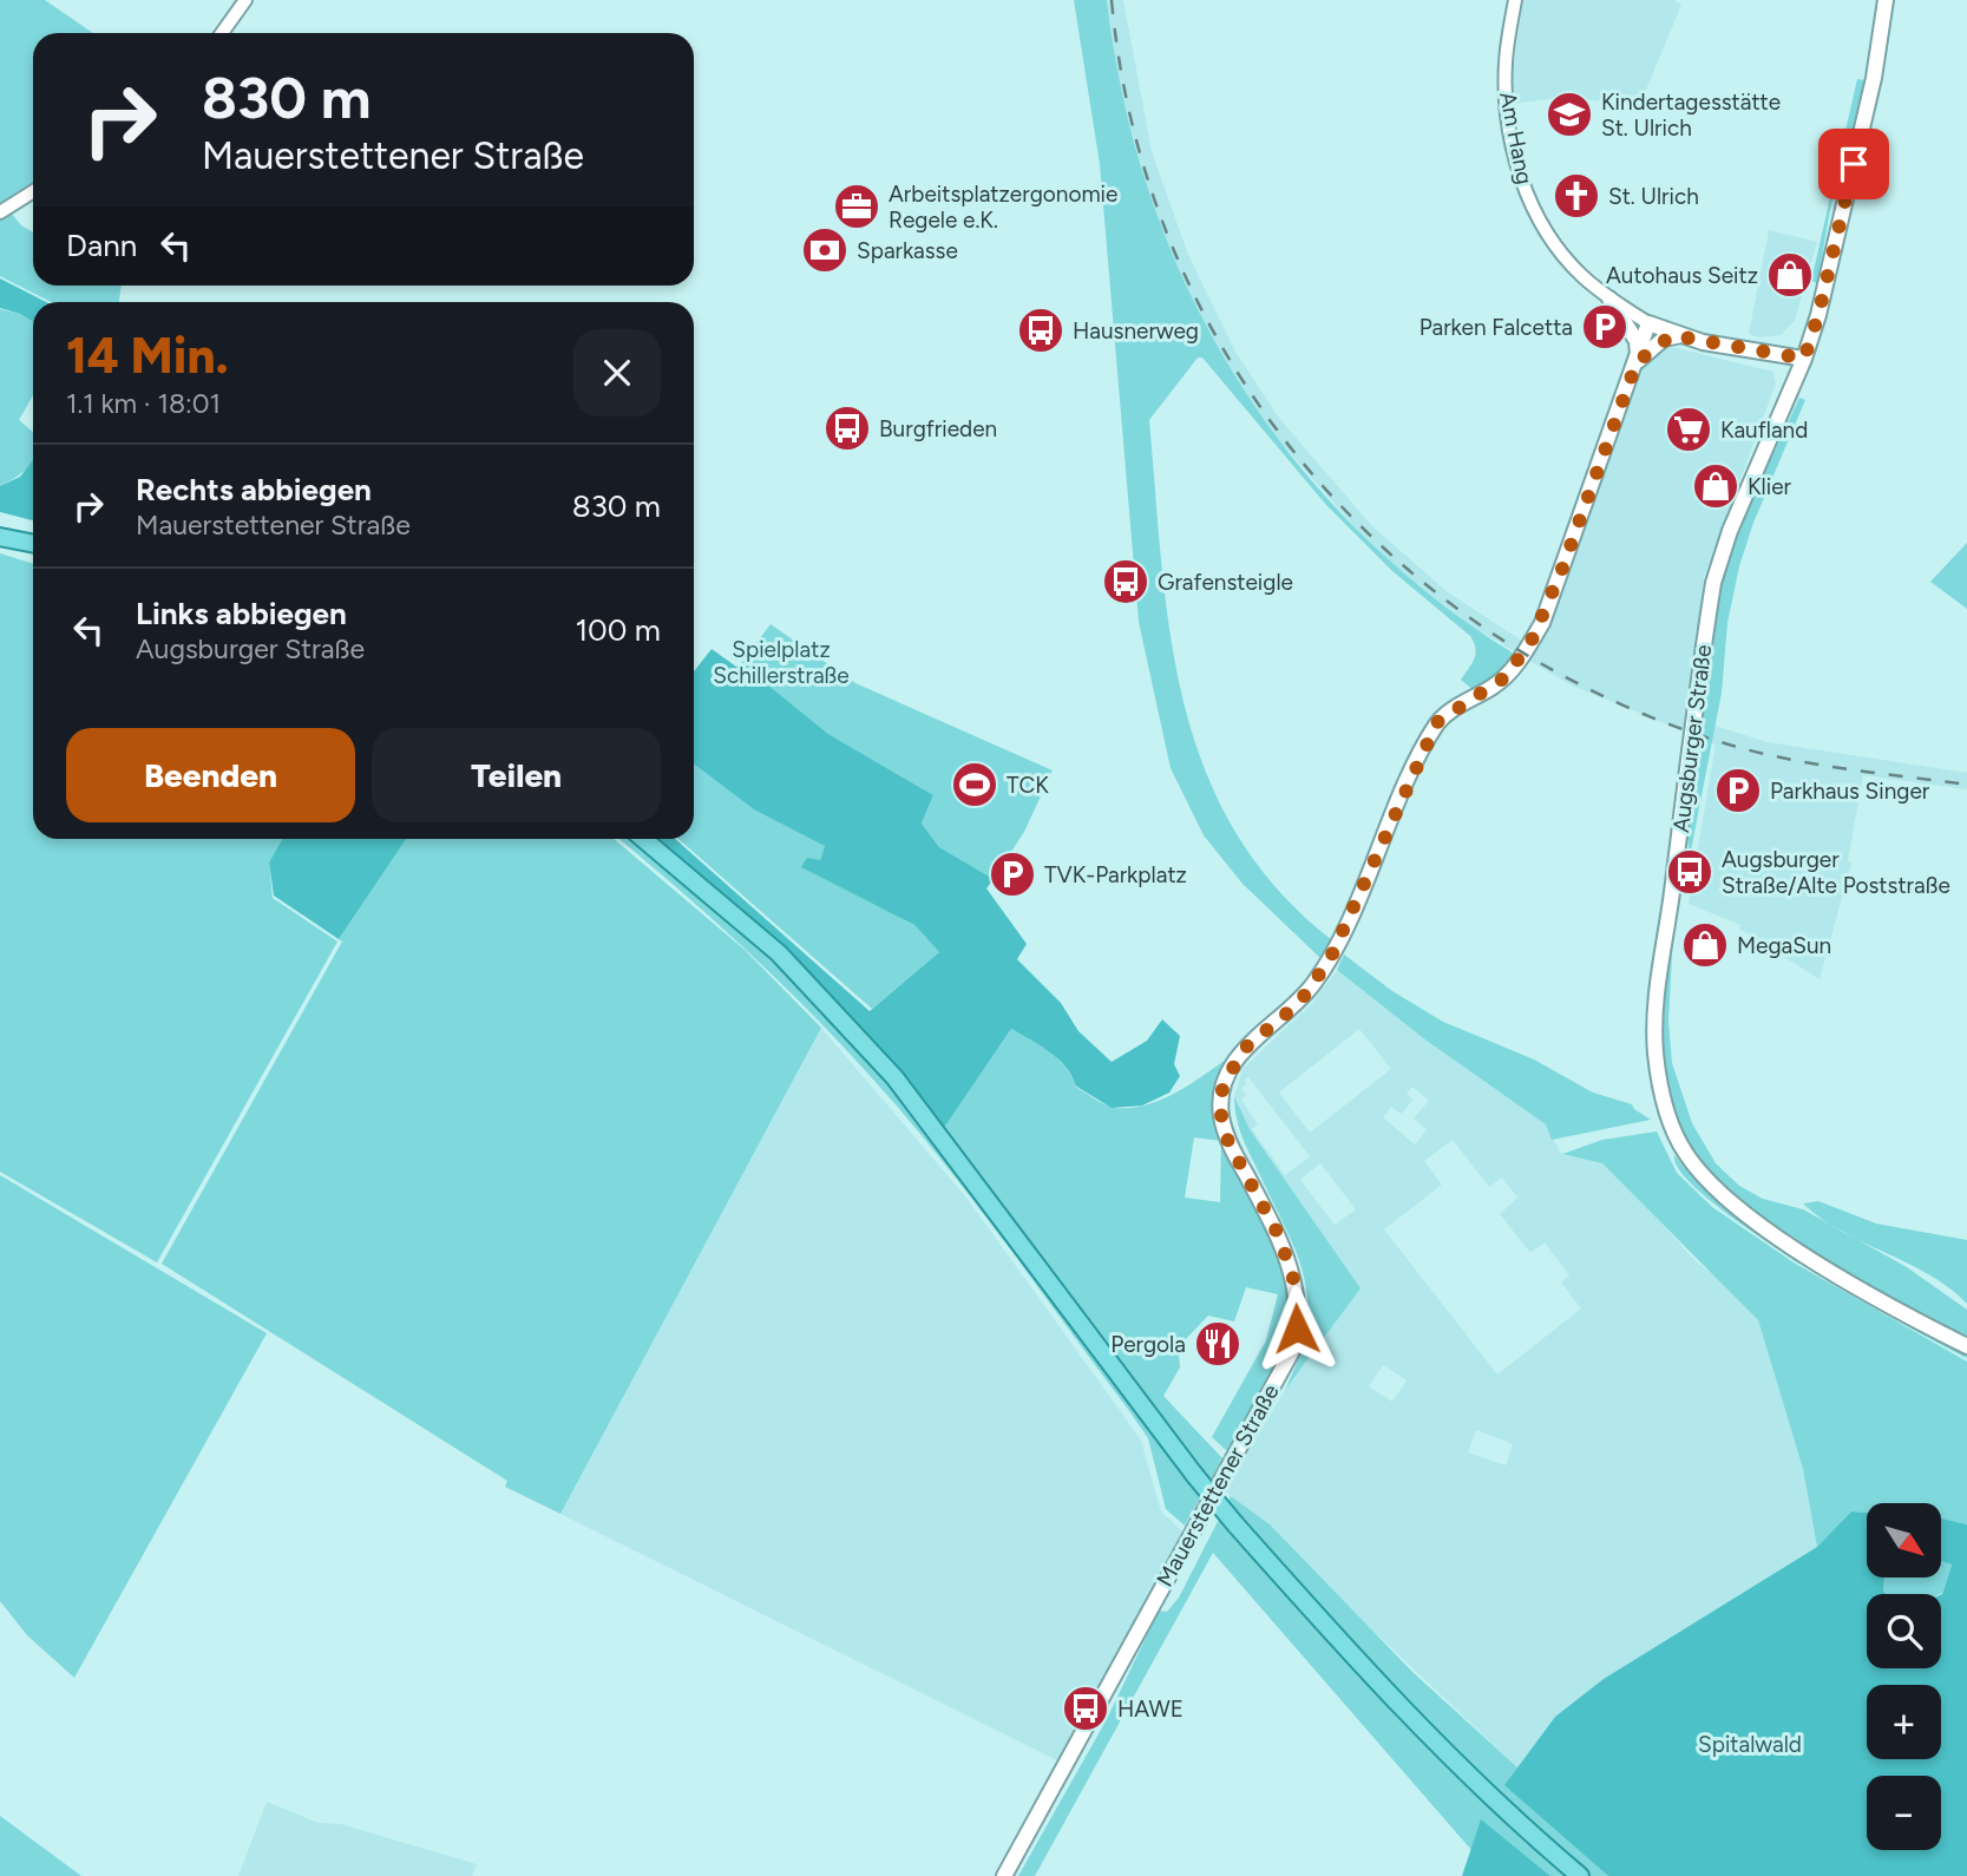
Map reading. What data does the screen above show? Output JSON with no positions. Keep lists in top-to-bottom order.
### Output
{
  "streets": {
    "main road": ["Augsburger Straße", "Mauerstettener Straße"],
    "street": ["Am Hang"]
  },
  "crossings": [
    ["Am Hang", "Mauerstettener Straße"]
  ],
  "parks": ["Spielplatz Schillerstraße", "Spitalwald"],
  "places": {
    "school or university": ["Kindertagesstätte St. Ulrich"],
    "church": ["St. Ulrich"],
    "office": ["Arbeitsplatzergonomie Regele e.K."],
    "bank": ["Sparkasse"],
    "shop": ["Autohaus Seitz", "Klier", "MegaSun"],
    "parking": ["Parken Falcetta", "Parkhaus Singer", "TVK-Parkplatz"],
    "bus stop": [
      "Hausnerweg",
      "Burgfrieden",
      "Grafensteigle",
      "Augsburger Straße/Alte Poststraße",
      "HAWE"
    ],
    "supermarket": ["Kaufland"],
    "sports": ["TCK"],
    "restaurant": ["Pergola"]
  },
  "north": "bottom right",
  "page": {
    "turn": ["830 m", "Mauerstettener Straße"],
    "then": "Dann",
    "heading": ["14 Min.", "1.1 km · 18:01"],
    "list": [
      {
        "name": "Rechts abbiegen",
        "note": "Mauerstettener Straße",
        "value": "830 m"
      },
      {
        "name": "Links abbiegen",
        "note": "Augsburger Straße",
        "value": "100 m"
      }
    ],
    "buttons": ["Beenden", "Teilen"],
    "map_buttons": ["+", "−"]
  }
}
